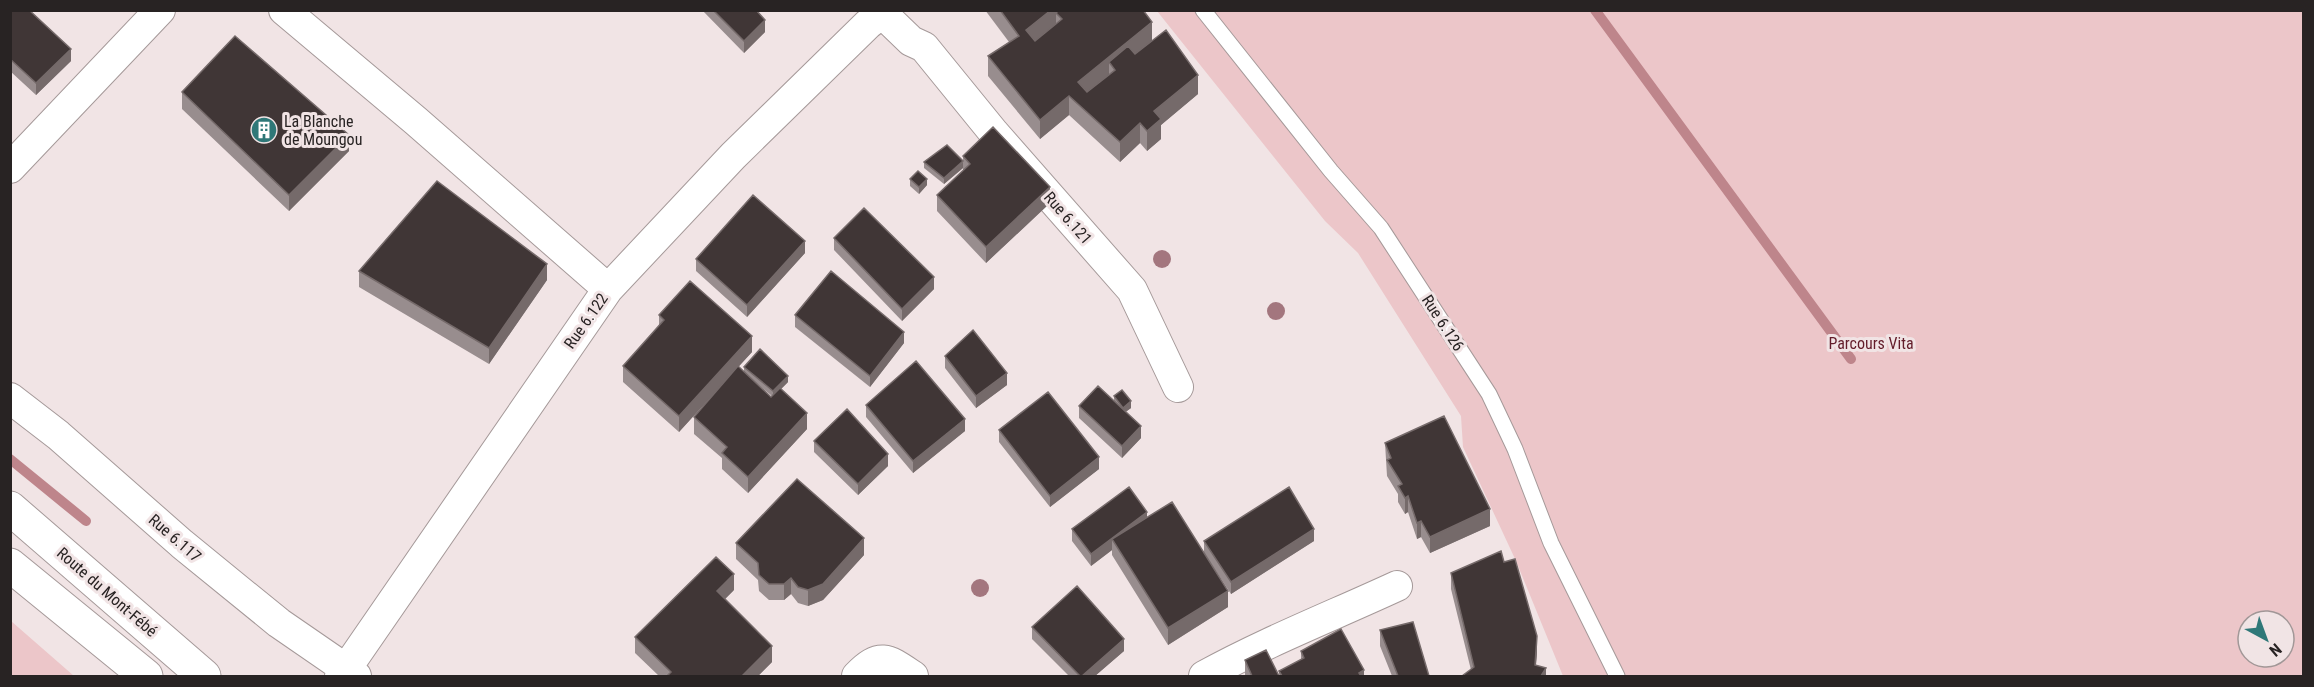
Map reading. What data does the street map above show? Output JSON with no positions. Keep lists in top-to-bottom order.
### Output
{
  "streets": {
    "street": [
      "Rue 6.121",
      "Rue 6.122",
      "Rue 6.117",
      "Route du Mont-Fébé"
    ],
    "lane": ["Rue 6.126"]
  },
  "crossings": [
    ["Rue 6.121", "Rue 6.122"],
    ["Rue 6.122", "Rue 6.117"]
  ],
  "parks": ["Parcours Vita"],
  "places": {
    "building": ["La Blanche de Moungou"]
  },
  "north": "bottom right"
}
